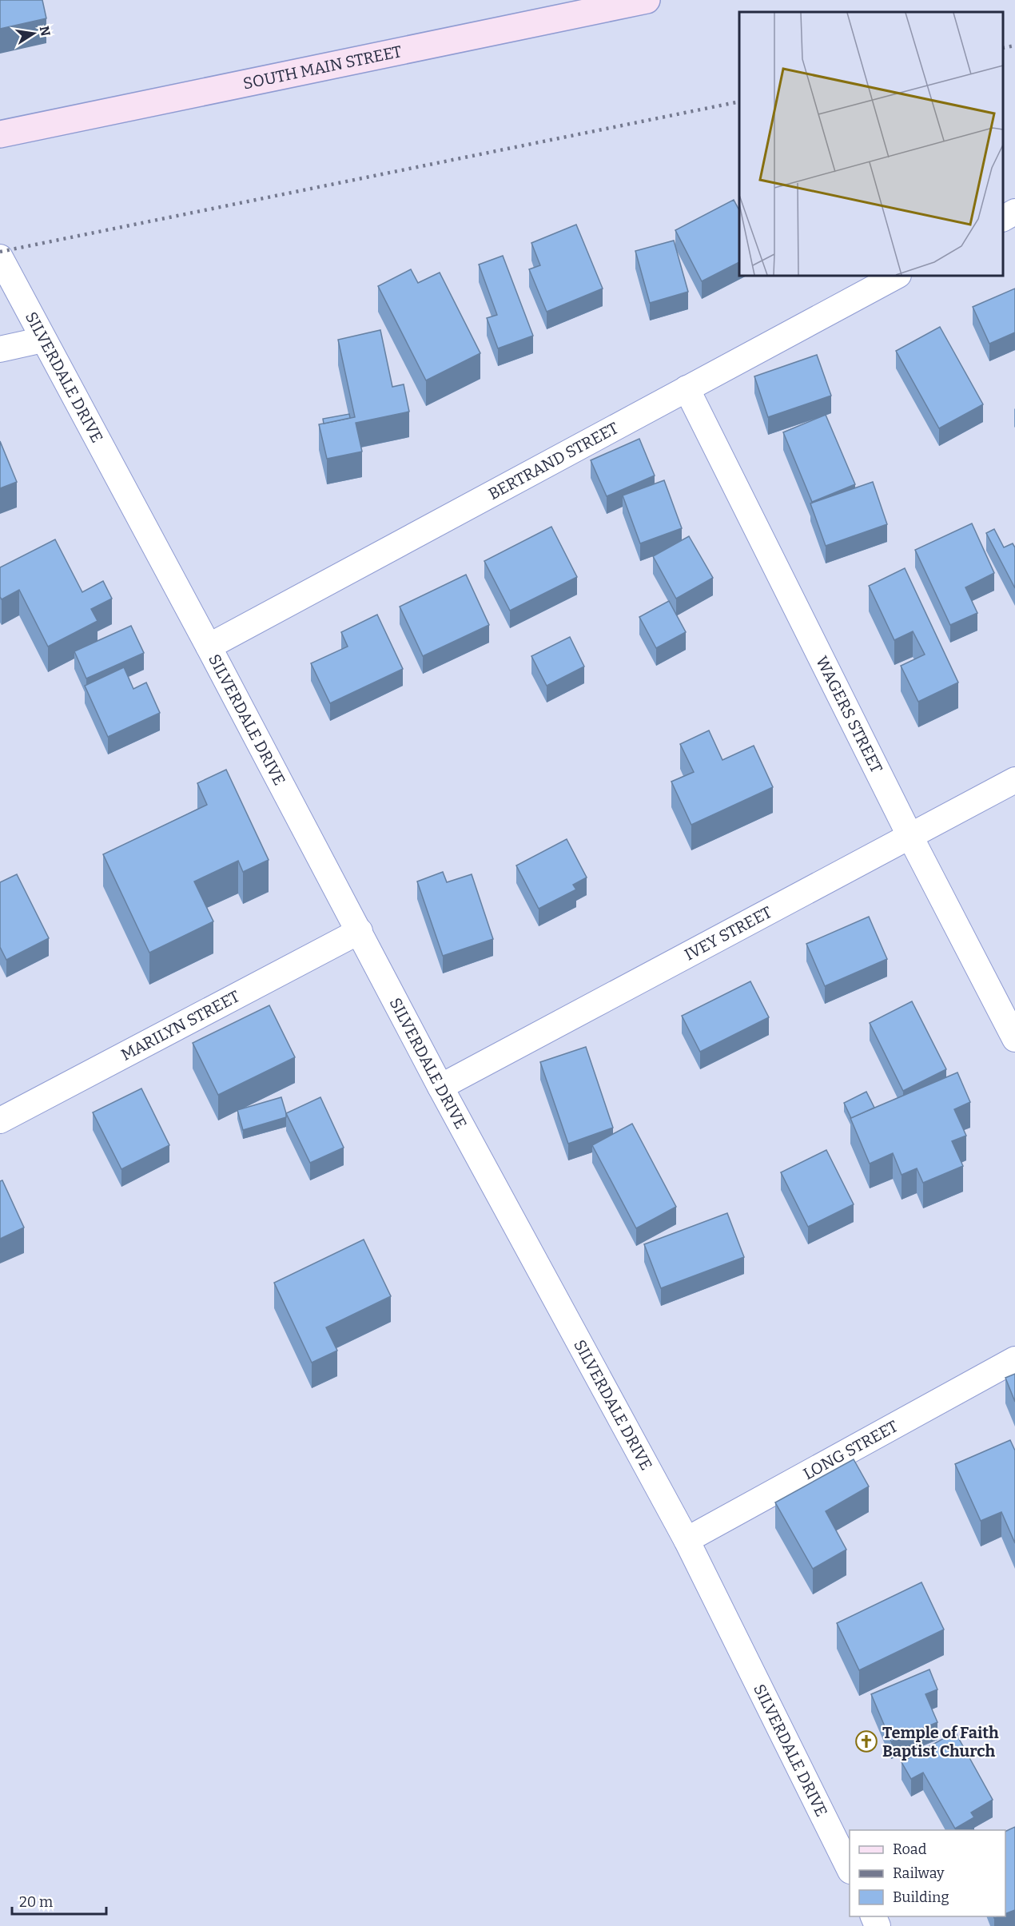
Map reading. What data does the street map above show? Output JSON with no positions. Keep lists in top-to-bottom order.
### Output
{
  "streets": {
    "street": [
      "SOUTH MAIN STREET",
      "SILVERDALE DRIVE",
      "BERTRAND STREET",
      "WAGERS STREET",
      "IVEY STREET",
      "MARILYN STREET",
      "LONG STREET"
    ]
  },
  "crossings": [
    ["SILVERDALE DRIVE", "BERTRAND STREET"],
    ["SILVERDALE DRIVE", "IVEY STREET"],
    ["SILVERDALE DRIVE", "MARILYN STREET"],
    ["SILVERDALE DRIVE", "LONG STREET"],
    ["BERTRAND STREET", "WAGERS STREET"],
    ["WAGERS STREET", "IVEY STREET"]
  ],
  "places": {
    "church": ["Temple of Faith Baptist Church"]
  },
  "legend": ["Road", "Railway", "Building"],
  "scale_bar": "20 m",
  "north": "right"
}
